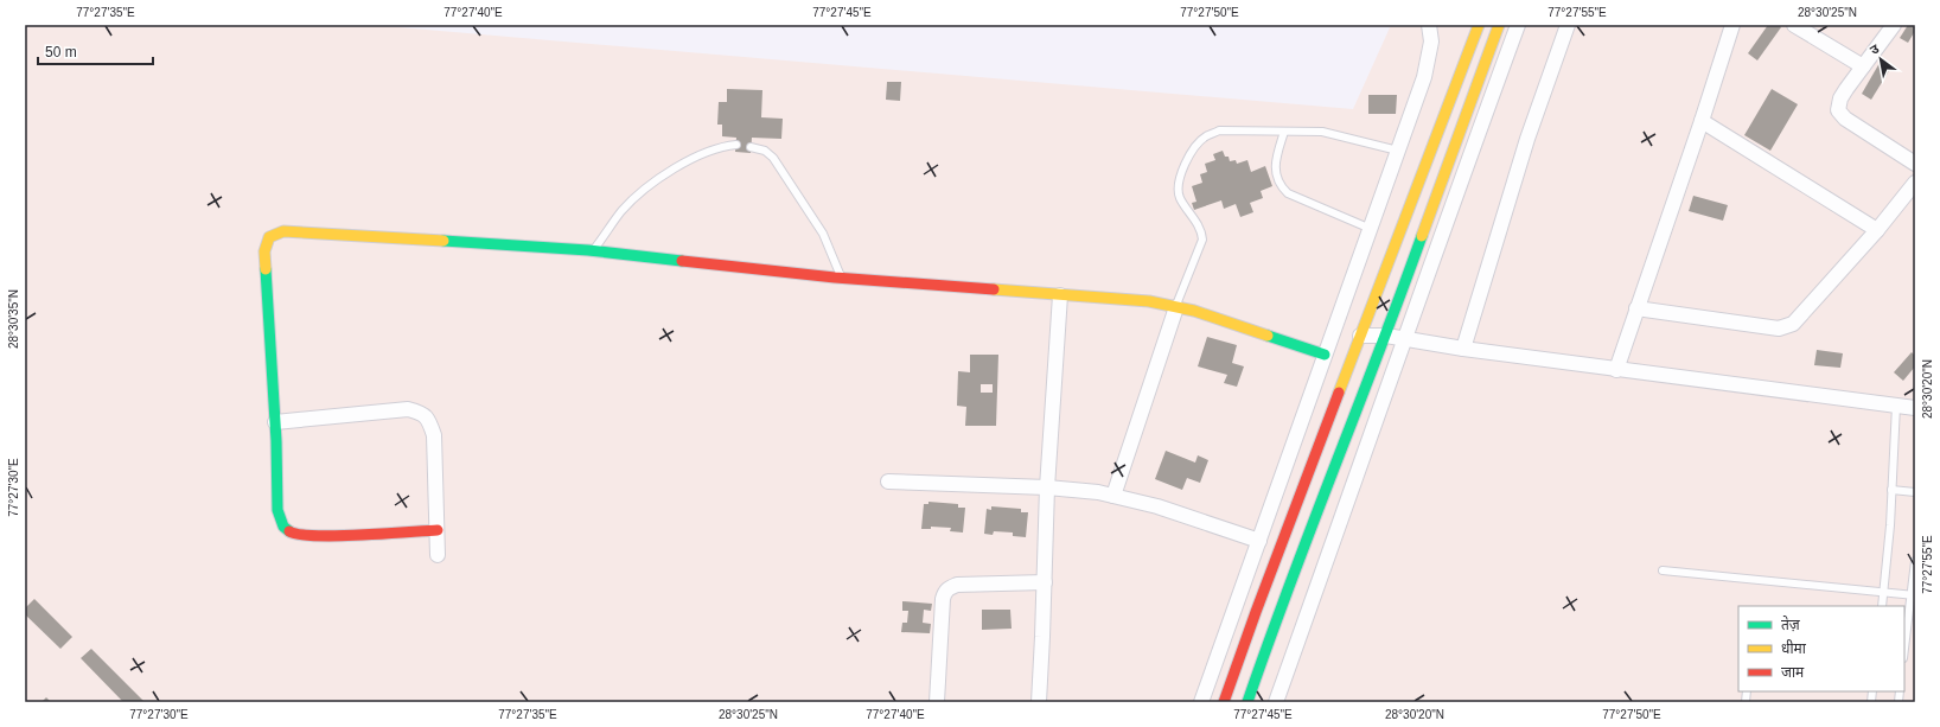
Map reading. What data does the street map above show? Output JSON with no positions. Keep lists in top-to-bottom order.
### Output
{
  "legend": ["तेज़", "धीमा", "जाम"],
  "scale_bar": "50 m",
  "north": "top left",
  "coordinates": [
    "77°27'35\"E",
    "77°27'40\"E",
    "77°27'45\"E",
    "77°27'50\"E",
    "77°27'55\"E",
    "28°30'25\"N",
    "28°30'35\"N",
    "28°30'20\"N",
    "77°27'30\"E"
  ]
}
